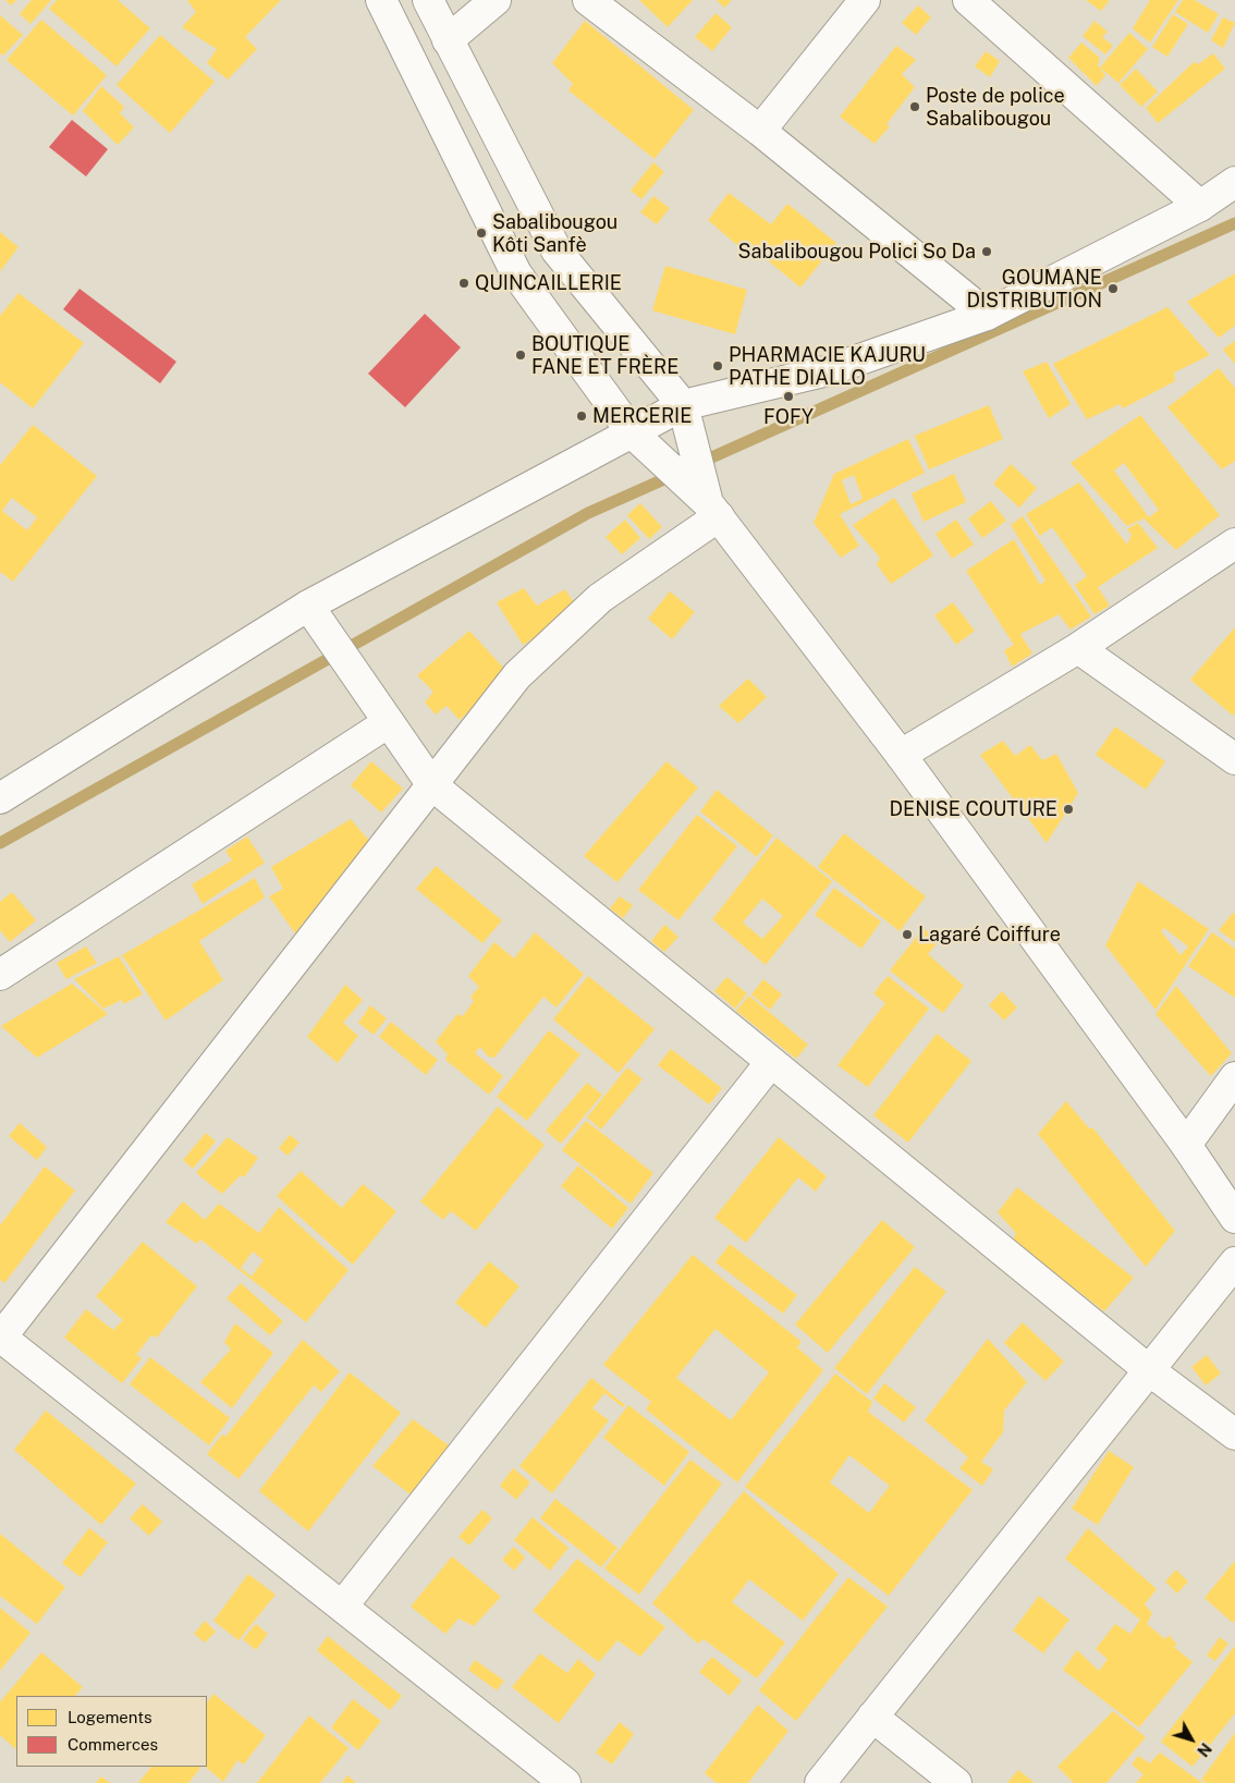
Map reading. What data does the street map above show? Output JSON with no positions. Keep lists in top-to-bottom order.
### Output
{
  "places": [
    "Poste de police Sabalibougou",
    "Sabalibougou Kôti Sanfè",
    "Sabalibougou Polici So Da",
    "QUINCAILLERIE",
    "GOUMANE DISTRIBUTION",
    "BOUTIQUE FANE ET FRÈRE",
    "PHARMACIE KAJURU PATHE DIALLO",
    "FOFY",
    "MERCERIE",
    "DENISE COUTURE",
    "Lagaré Coiffure"
  ],
  "legend": ["Logements", "Commerces"],
  "north": "bottom right"
}
